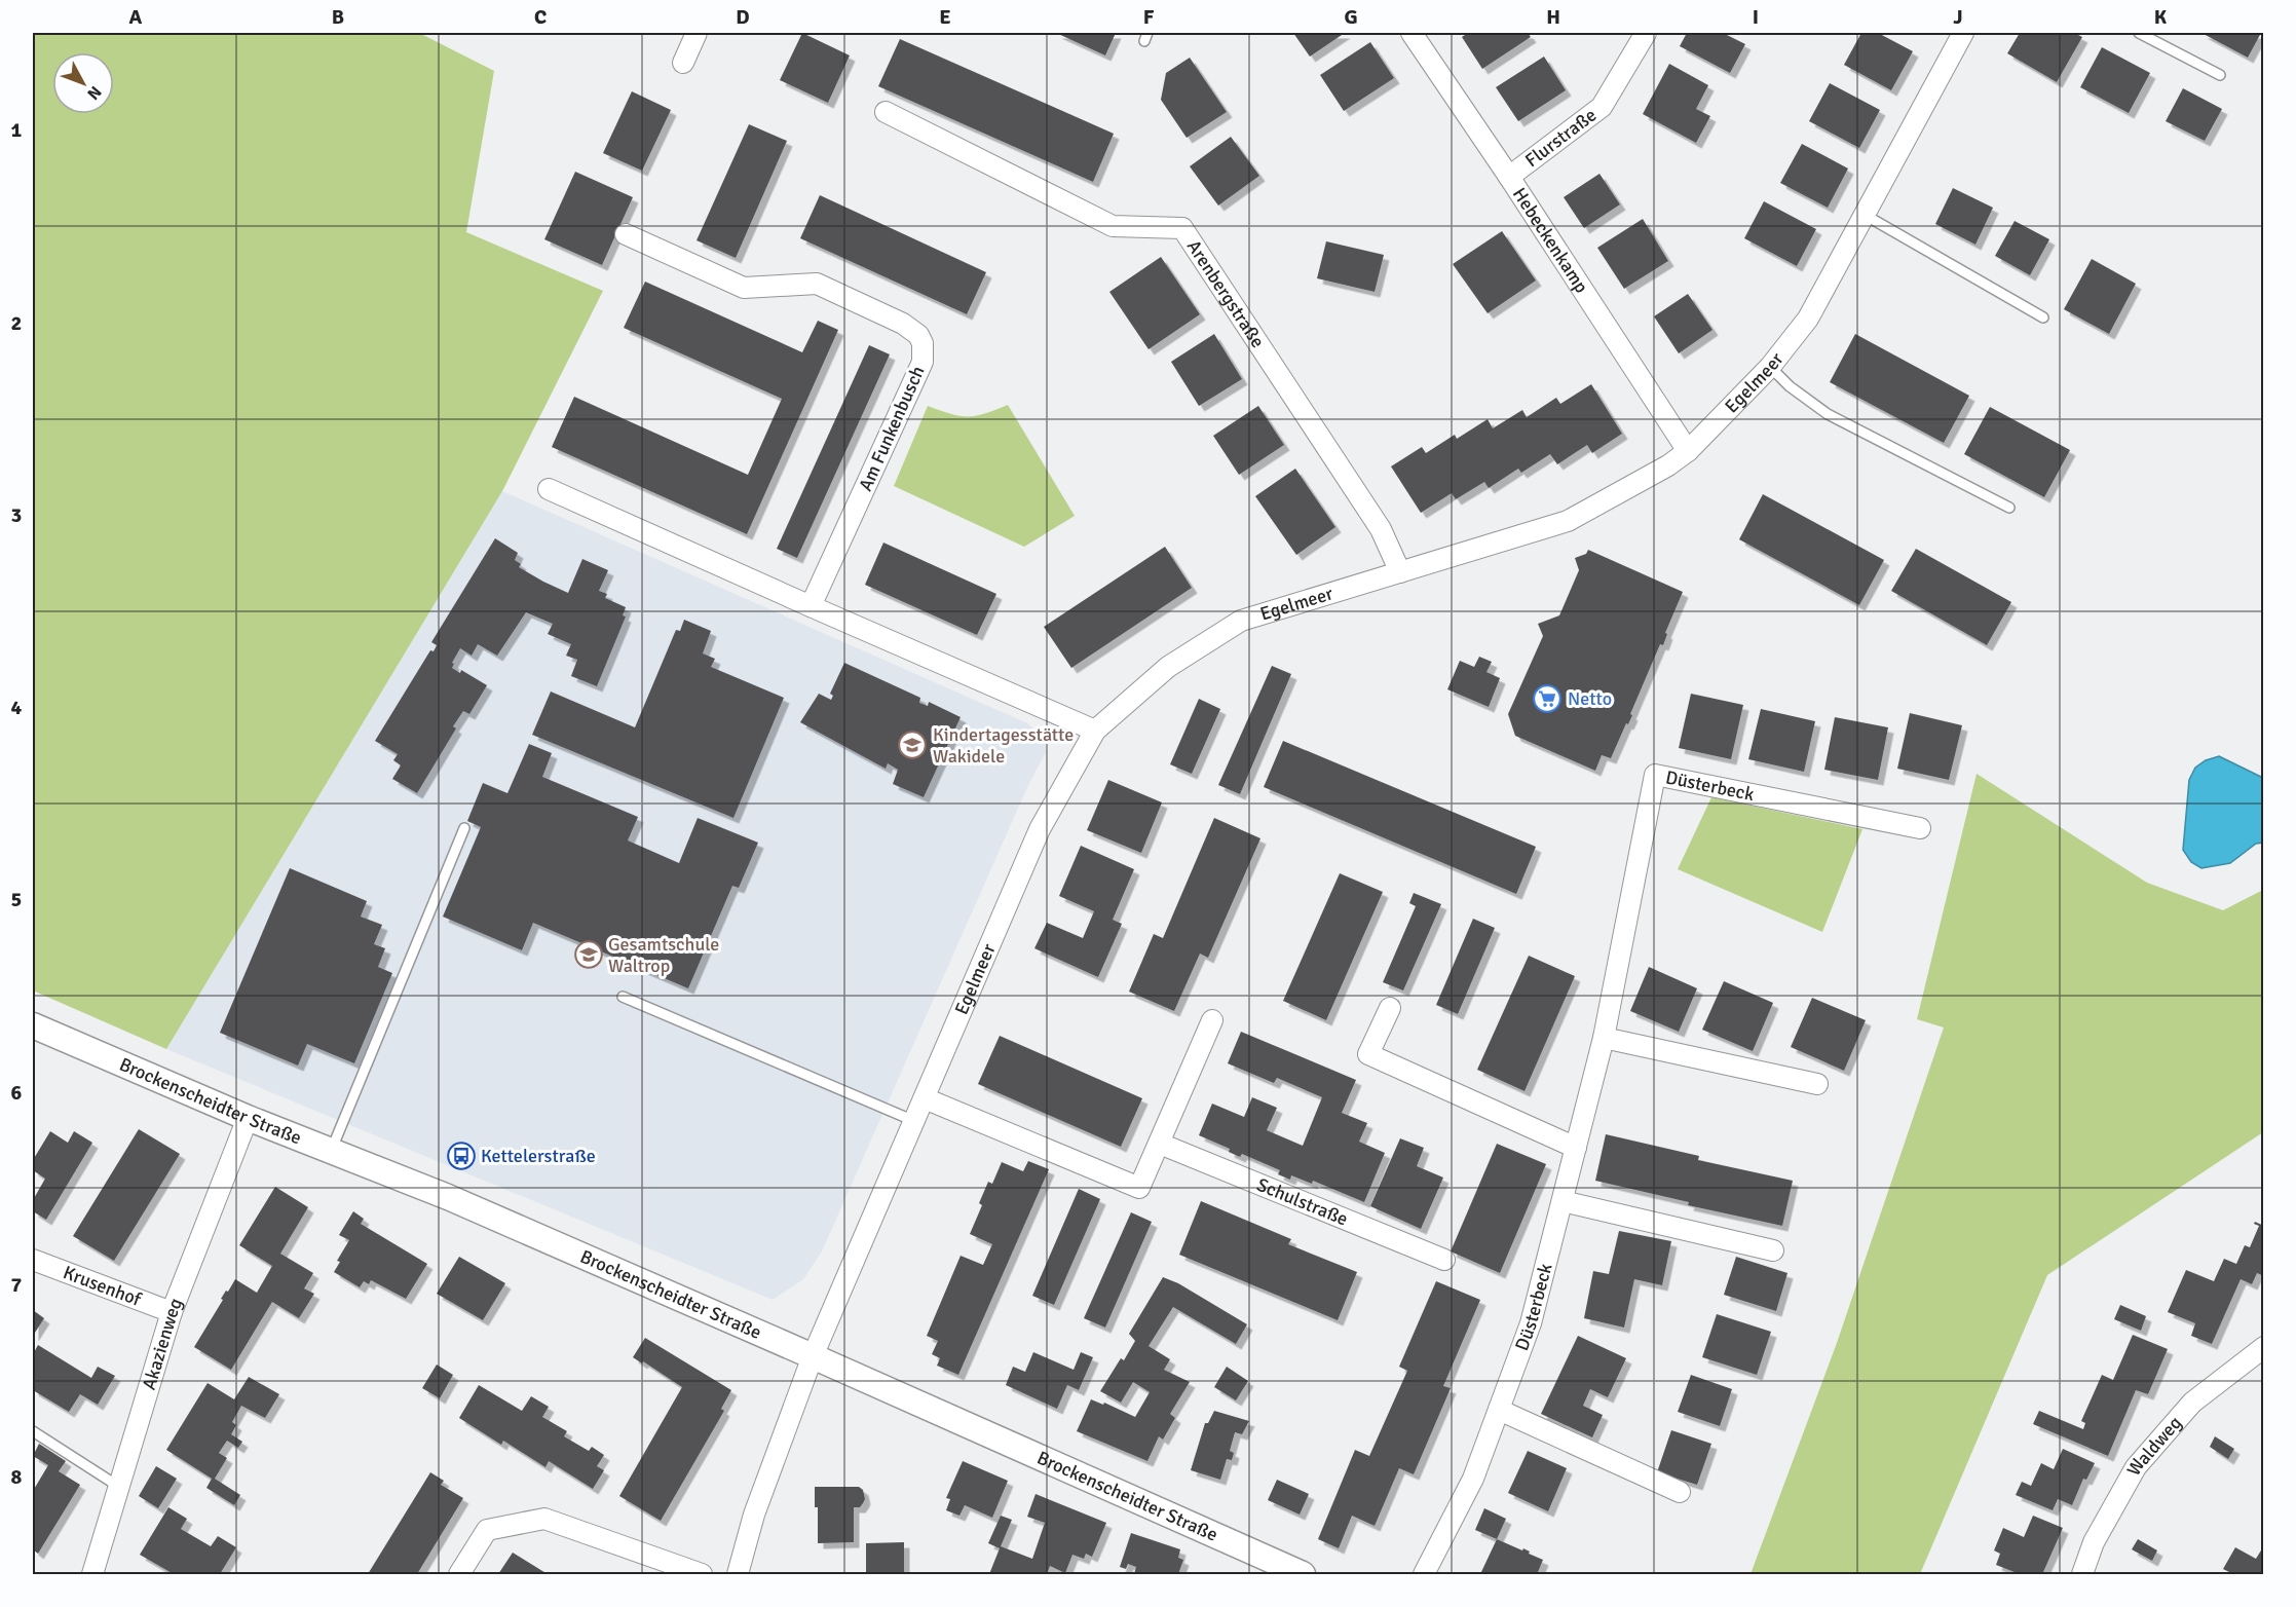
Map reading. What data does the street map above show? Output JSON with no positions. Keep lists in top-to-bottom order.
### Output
{
  "streets": {
    "street": [
      "Flurstraße",
      "Hebeckenkamp",
      "Arenbergstraße",
      "Egelmeer",
      "Am Funkenbusch",
      "Düsterbeck",
      "Brockenscheidter Straße",
      "Schulstraße",
      "Krusenhof",
      "Akazienweg",
      "Waldweg"
    ]
  },
  "crossings": [
    ["Flurstraße", "Hebeckenkamp"],
    ["Hebeckenkamp", "Egelmeer"],
    ["Arenbergstraße", "Egelmeer"],
    ["Egelmeer", "Brockenscheidter Straße"],
    ["Brockenscheidter Straße", "Akazienweg"],
    ["Krusenhof", "Akazienweg"]
  ],
  "places": {
    "supermarket": ["Netto"],
    "school or university": ["Kindertagesstätte Wakidele", "Gesamtschule Waltrop"],
    "bus stop": ["Kettelerstraße"]
  },
  "north": "bottom right",
  "grid": {
    "columns": [
      "A",
      "B",
      "C",
      "D",
      "E",
      "F",
      "G",
      "H",
      "I",
      "J",
      "K"
    ],
    "rows": [
      "1",
      "2",
      "3",
      "4",
      "5",
      "6",
      "7",
      "8"
    ]
  }
}
